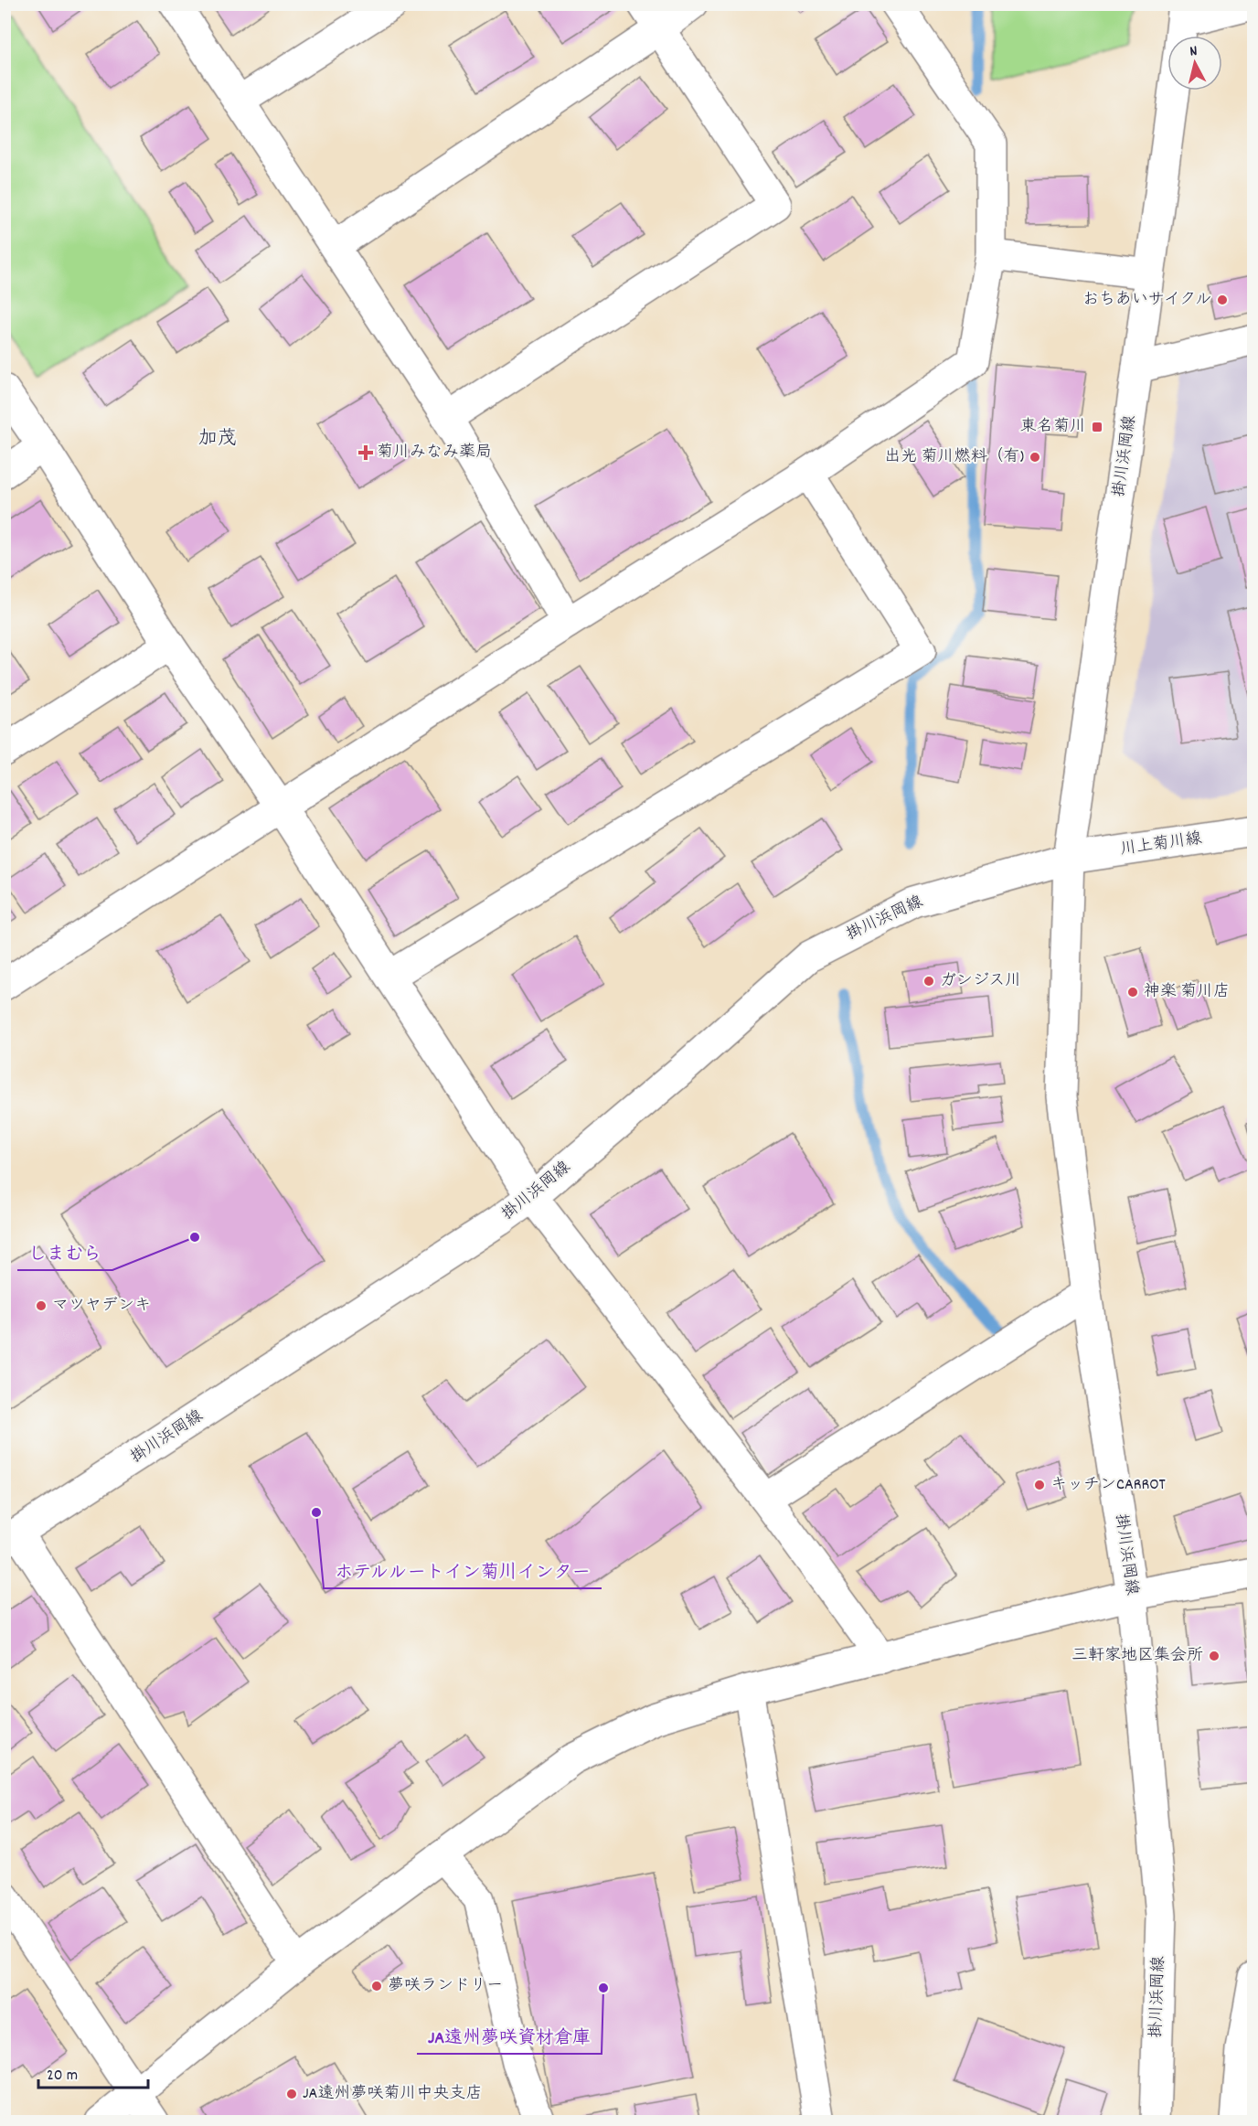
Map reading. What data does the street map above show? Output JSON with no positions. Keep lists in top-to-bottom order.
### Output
{
  "streets": {
    "street": ["掛川浜岡線", "川上菊川線"]
  },
  "crossings": [
    ["掛川浜岡線", "川上菊川線"]
  ],
  "districts": ["加茂"],
  "places": {
    "other": [
      "おちあいサイクル",
      "出光 菊川燃料（有)",
      "ガンジス川",
      "神楽 菊川店",
      "しまむら",
      "マツヤデンキ",
      "キッチンCARROT",
      "ホテルルートイン菊川インター",
      "三軒家地区集会所",
      "夢咲ランドリー",
      "JA遠州夢咲資材倉庫",
      "JA遠州夢咲菊川中央支店"
    ],
    "transit": ["東名菊川"],
    "health": ["菊川みなみ薬局"]
  },
  "scale_bar": "20 m",
  "north": "top"
}
